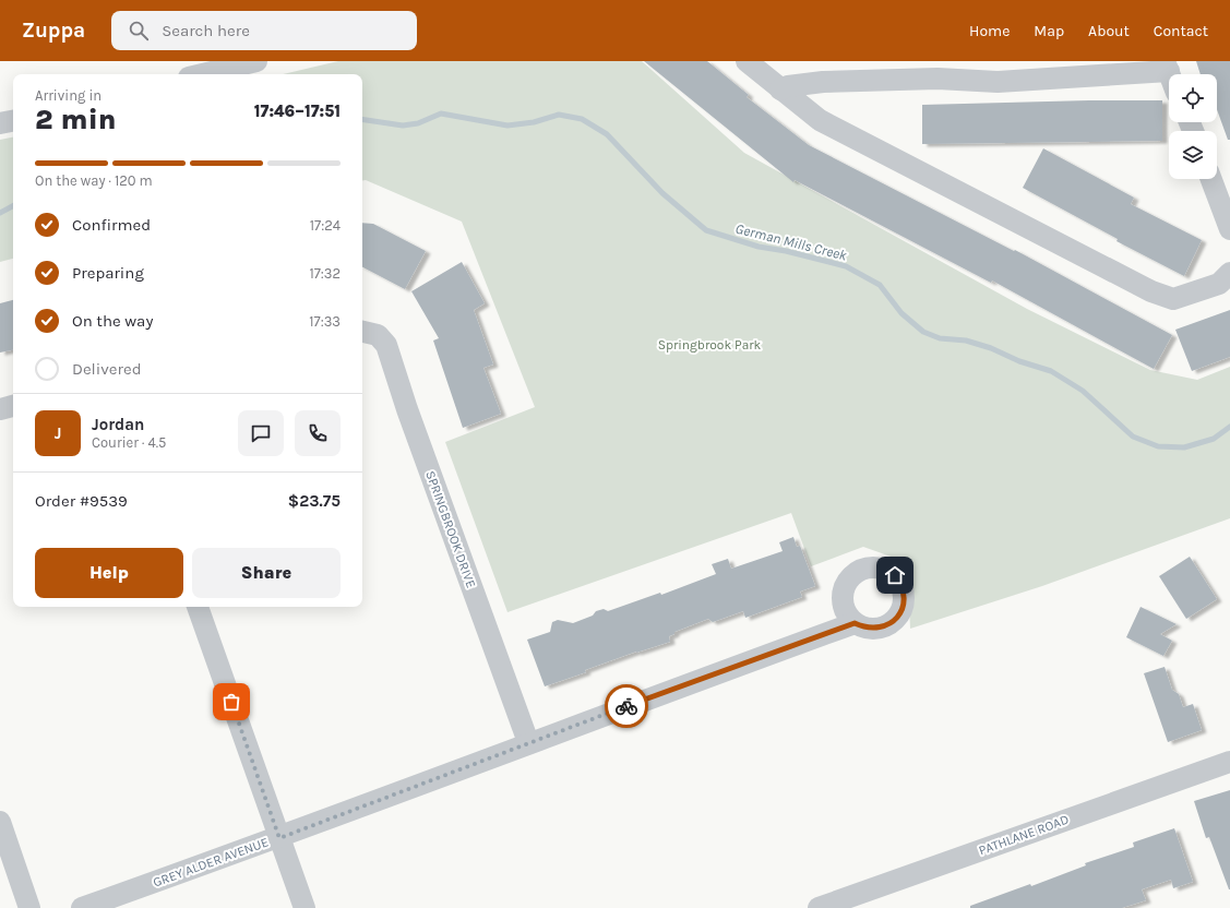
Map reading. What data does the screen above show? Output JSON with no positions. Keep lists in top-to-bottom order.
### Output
{
  "streets": {
    "street": ["SPRINGBROOK DRIVE", "PATHLANE ROAD", "GREY ALDER AVENUE"]
  },
  "crossings": [
    ["SPRINGBROOK DRIVE", "GREY ALDER AVENUE"]
  ],
  "water": ["German Mills Creek"],
  "parks": ["Springbrook Park"],
  "page": {
    "header": "Zuppa",
    "search": "Search here",
    "nav": [
      "Home",
      "Map",
      "About",
      "Contact"
    ],
    "heading": ["2 min", "Arriving in", "17:46–17:51"],
    "panel": [
      "Jordan",
      "Courier · 4.5",
      "Order #9539",
      "$23.75"
    ],
    "bar": "On the way · 120 m",
    "list": [
      ["Confirmed", "17:24"],
      ["Preparing", "17:32"],
      ["On the way", "17:33"],
      "Delivered"
    ],
    "round": "J",
    "buttons": ["Help", "Share"]
  }
}
